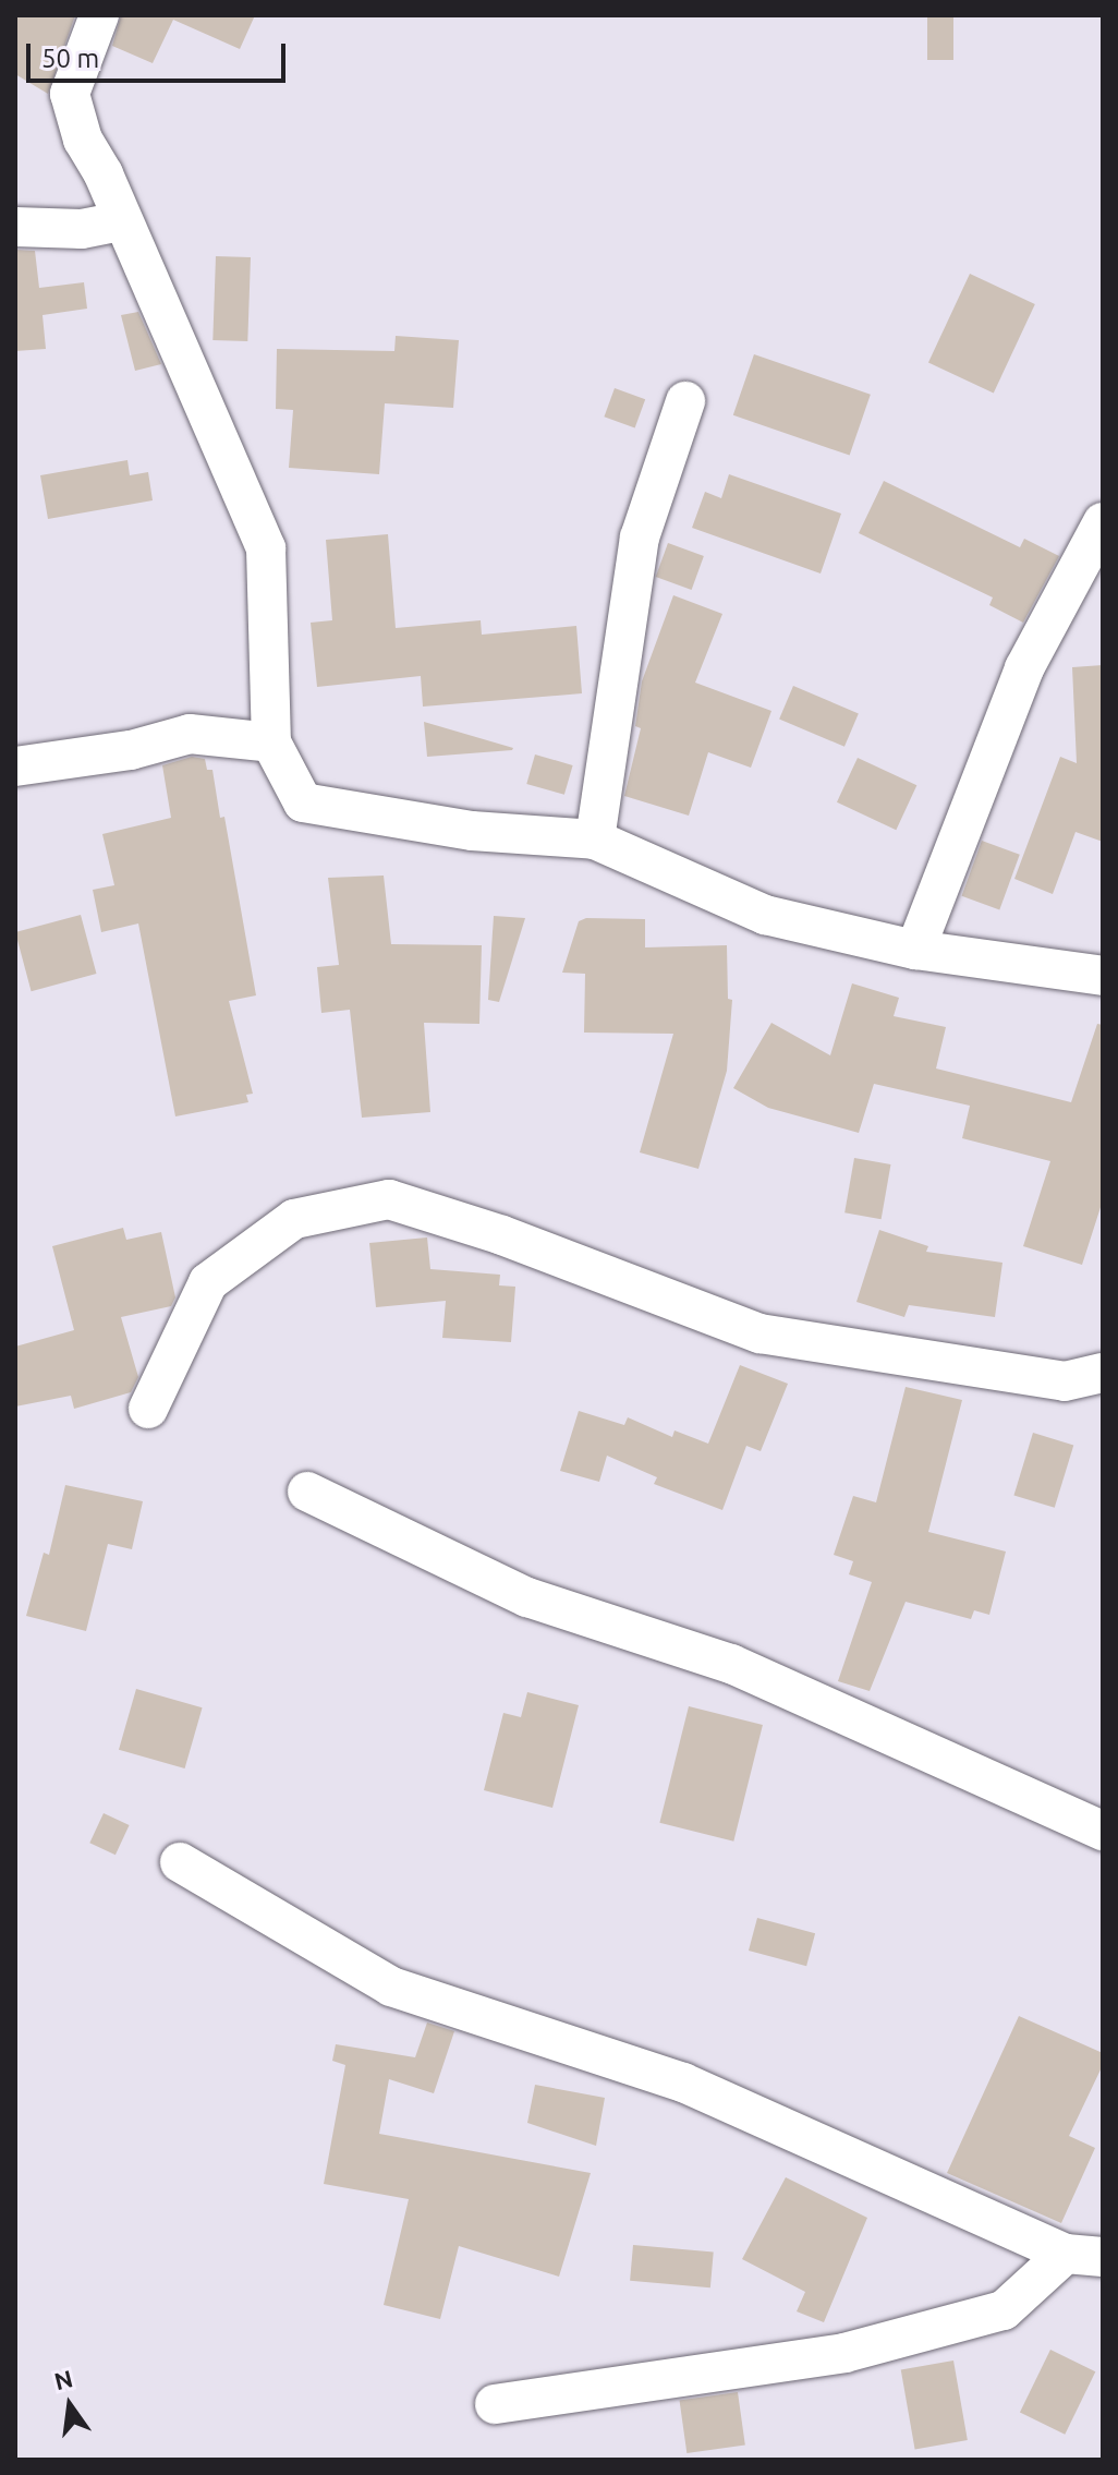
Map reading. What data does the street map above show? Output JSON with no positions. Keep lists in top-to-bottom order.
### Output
{
  "scale_bar": "50 m",
  "north": "top"
}
